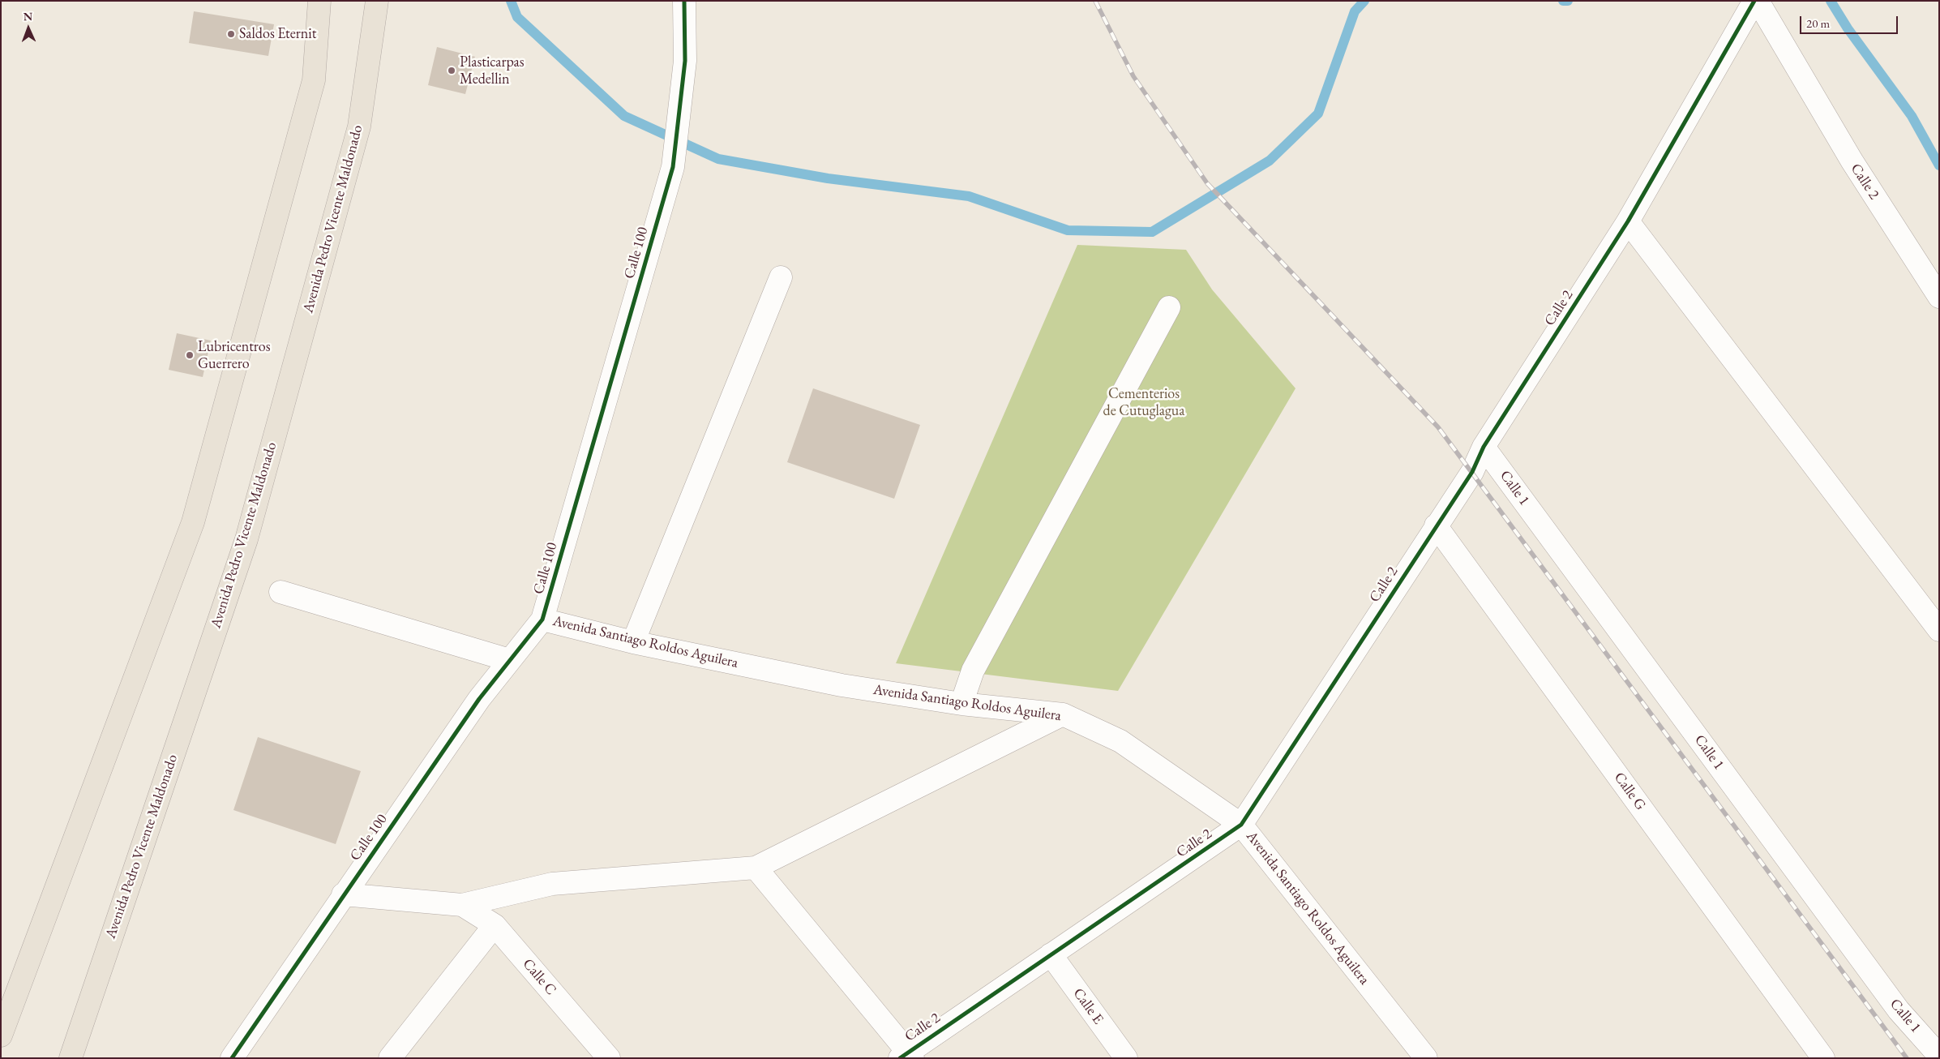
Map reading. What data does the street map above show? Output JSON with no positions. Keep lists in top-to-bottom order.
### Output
{
  "streets": {
    "main road": ["Avenida Pedro Vicente Maldonado"],
    "street": [
      "Calle 2",
      "Calle 100",
      "Calle 1",
      "Avenida Santiago Roldos Aguilera",
      "Calle G",
      "Calle C",
      "Calle E"
    ]
  },
  "crossings": [
    ["Calle 2", "Calle 1"],
    ["Calle 2", "Avenida Santiago Roldos Aguilera"],
    ["Calle 2", "Calle G"],
    ["Calle 2", "Calle E"],
    ["Calle 100", "Avenida Santiago Roldos Aguilera"]
  ],
  "parks": ["Cementerios de Cutuglagua"],
  "places": ["Saldos Eternit", "Plasticarpas Medellin", "Lubricentros Guerrero"],
  "scale_bar": "20 m",
  "north": "top"
}
